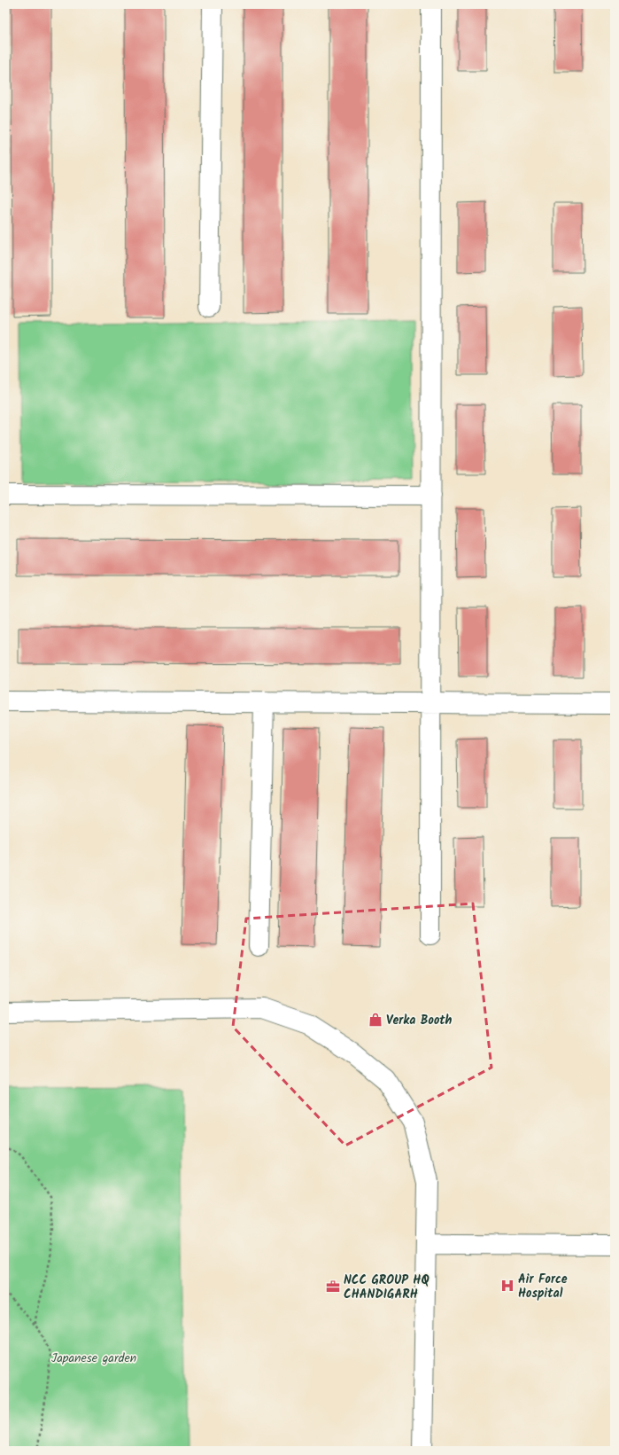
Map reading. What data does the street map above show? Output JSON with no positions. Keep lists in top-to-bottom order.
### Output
{
  "parks": ["Japanese garden"],
  "places": {
    "shop": ["Verka Booth"],
    "hospital": ["Air Force Hospital"],
    "office": ["NCC GROUP HQ CHANDIGARH"]
  }
}
